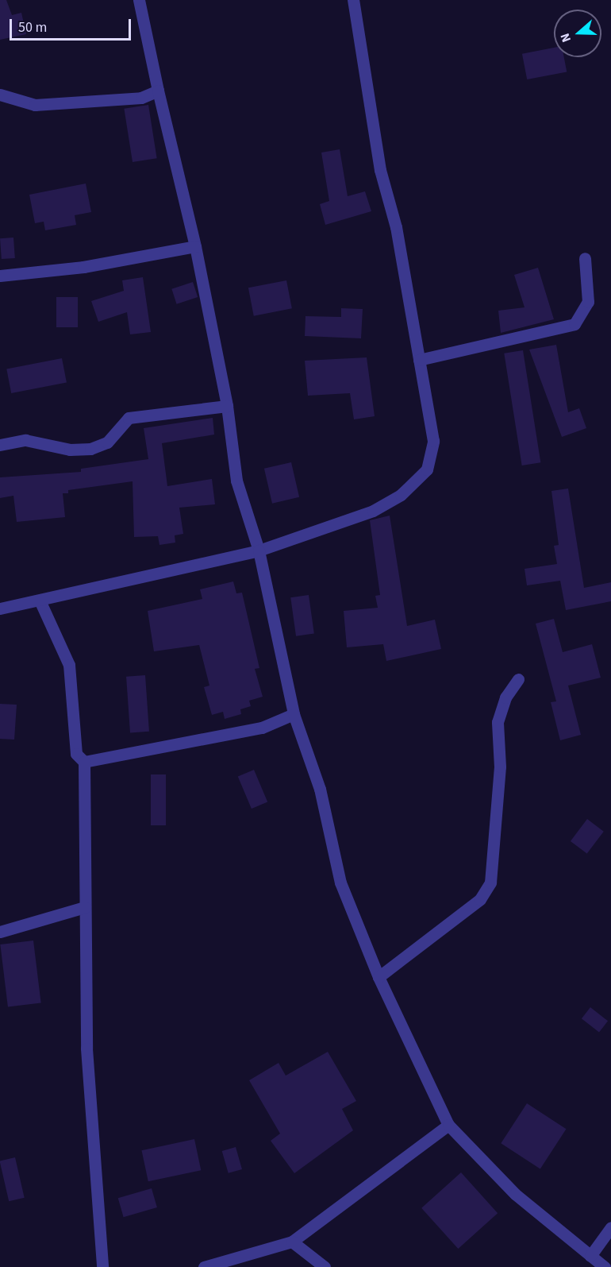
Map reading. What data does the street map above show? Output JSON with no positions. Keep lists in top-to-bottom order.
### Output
{
  "scale_bar": "50 m",
  "north": "left"
}
